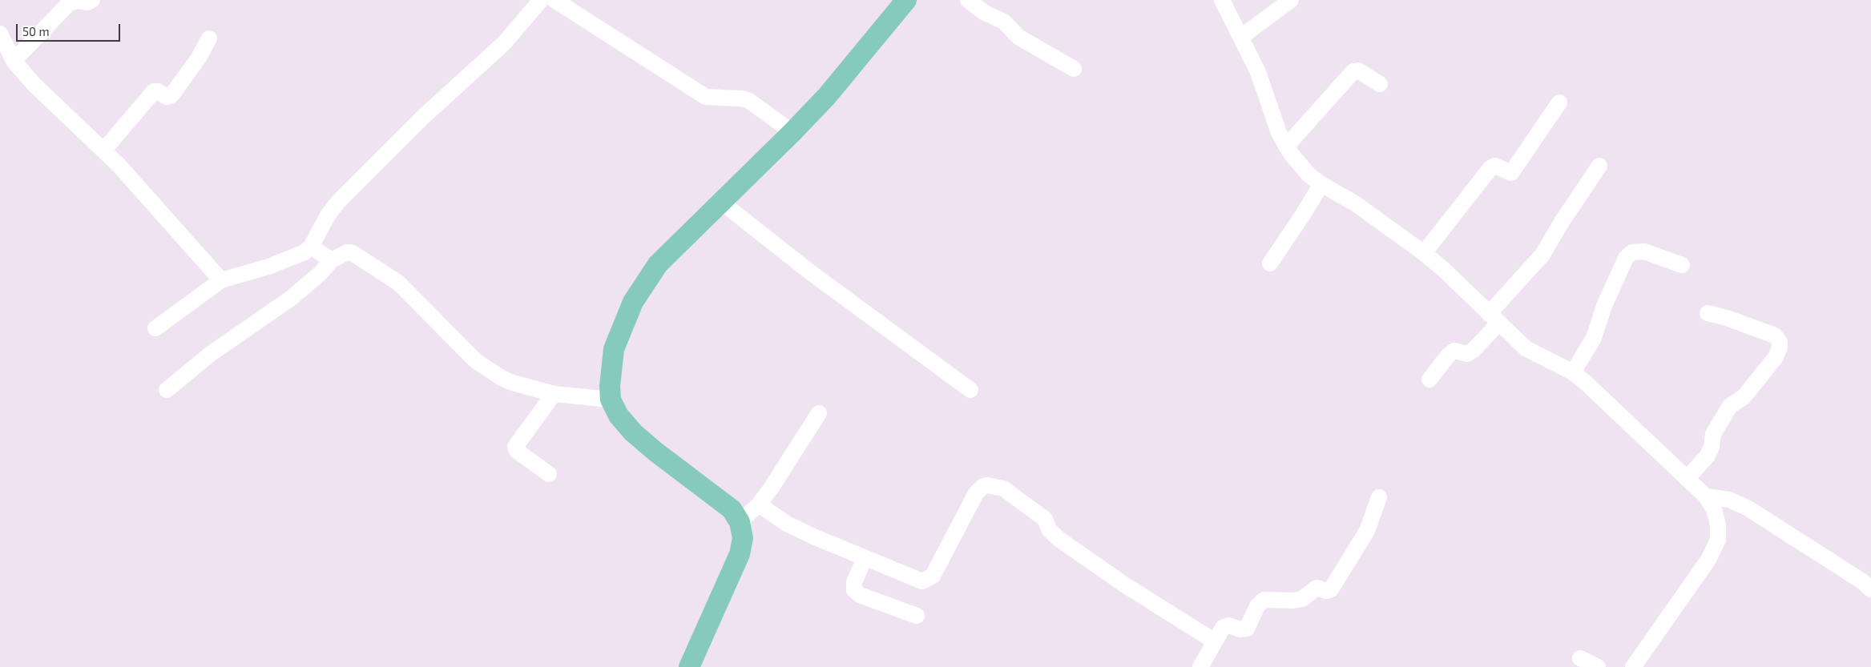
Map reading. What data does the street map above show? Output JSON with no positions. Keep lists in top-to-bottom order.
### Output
{
  "scale_bar": "50 m"
}
